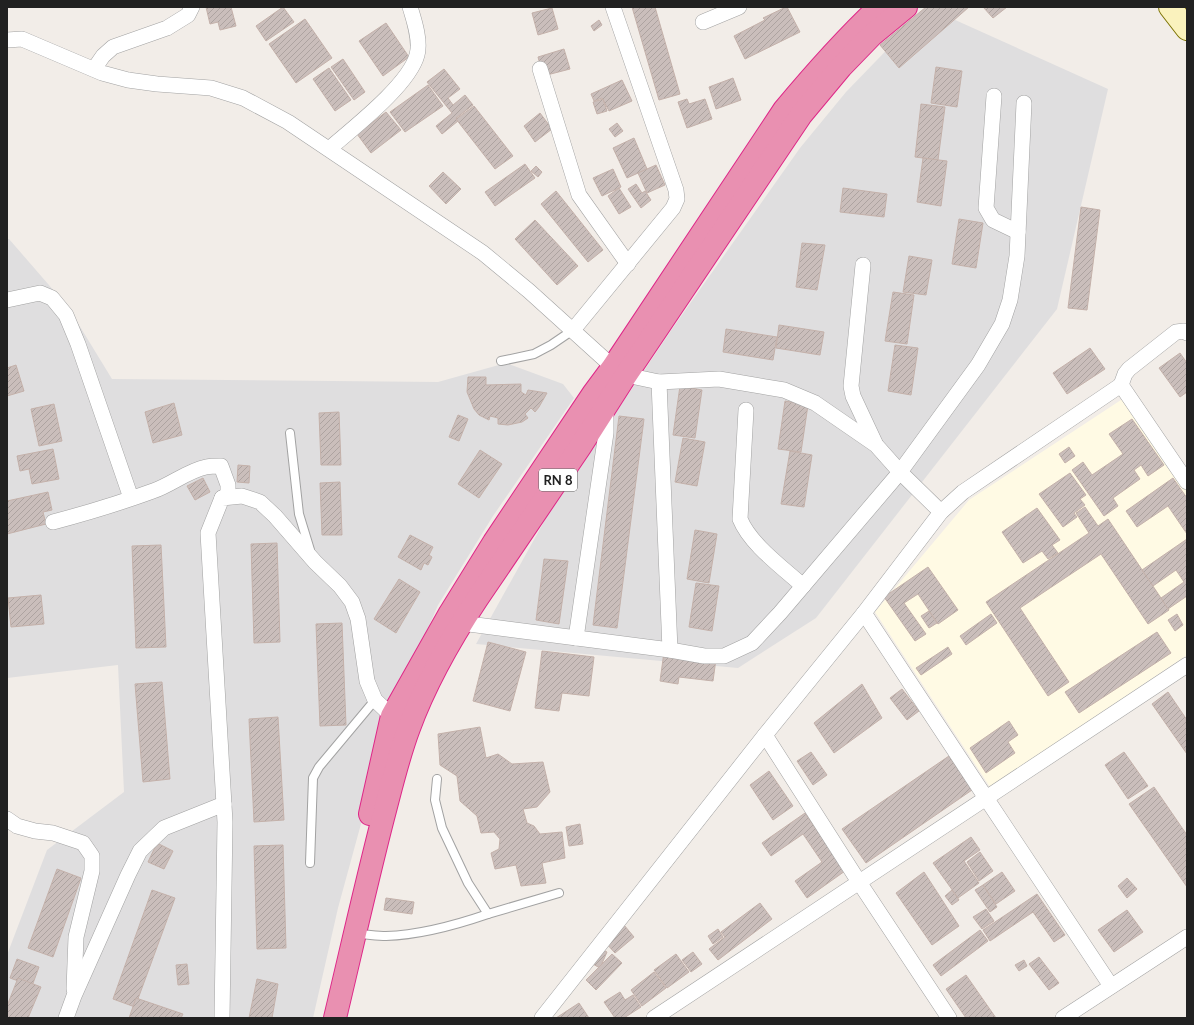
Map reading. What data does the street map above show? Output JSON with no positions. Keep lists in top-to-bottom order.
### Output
{
  "streets": {
    "highway": ["RN 8"]
  }
}
